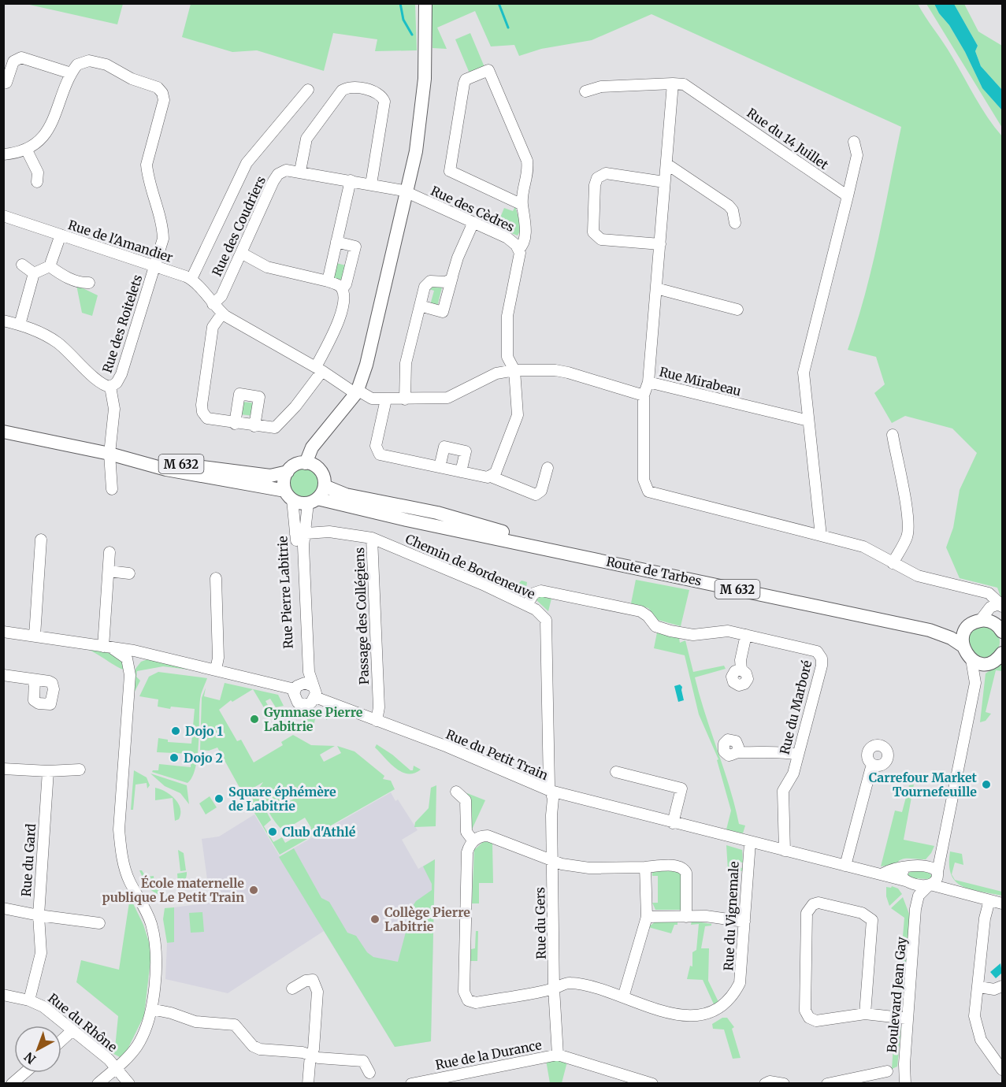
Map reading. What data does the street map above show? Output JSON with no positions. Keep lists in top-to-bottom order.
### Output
{
  "streets": {
    "main road": ["M 632", "Route de Tarbes"],
    "street": [
      "Rue du 14 Juillet",
      "Rue des Cèdres",
      "Rue des Coudriers",
      "Rue de l'Amandier",
      "Rue des Roitelets",
      "Rue Mirabeau",
      "Chemin de Bordeneuve",
      "Rue Pierre Labitrie",
      "Passage des Collégiens",
      "Rue du Marboré",
      "Rue du Petit Train",
      "Rue du Gard",
      "Rue du Vignemale",
      "Rue du Gers",
      "Boulevard Jean Gay",
      "Rue du Rhône",
      "Rue de la Durance"
    ]
  },
  "crossings": [
    ["Rue des Cèdres", "Rue des Coudriers"],
    ["Rue de l'Amandier", "Rue des Roitelets"],
    ["Chemin de Bordeneuve", "Rue Pierre Labitrie"],
    ["Chemin de Bordeneuve", "Passage des Collégiens"],
    ["Chemin de Bordeneuve", "Rue du Marboré"],
    ["Chemin de Bordeneuve", "Rue du Petit Train"],
    ["Chemin de Bordeneuve", "Rue du Gers"],
    ["Route de Tarbes", "Rue Pierre Labitrie"],
    ["Rue Pierre Labitrie", "Rue du Petit Train"],
    ["Passage des Collégiens", "Rue du Petit Train"],
    ["Rue du Marboré", "Rue du Petit Train"],
    ["Rue du Petit Train", "Rue du Vignemale"],
    ["Rue du Petit Train", "Rue du Gers"],
    ["Rue du Petit Train", "Boulevard Jean Gay"],
    ["Rue du Vignemale", "Rue du Gers"],
    ["Rue du Gers", "Rue de la Durance"]
  ],
  "places": [
    "Gymnase Pierre Labitrie",
    "Dojo 1",
    "Dojo 2",
    "Carrefour Market Tournefeuille",
    "Square éphémère de Labitrie",
    "Club d'Athlé",
    "École maternelle publique Le Petit Train",
    "Collège Pierre Labitrie"
  ],
  "north": "bottom left"
}
